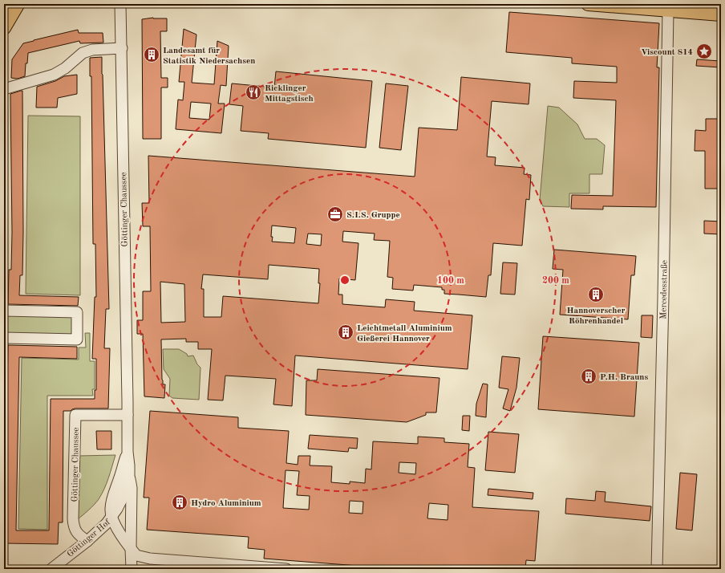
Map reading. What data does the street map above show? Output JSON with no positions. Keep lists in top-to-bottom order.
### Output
{
  "streets": {
    "street": ["Göttinger Chaussee", "Mercedesstraße", "Göttinger Hof"]
  },
  "crossings": [
    ["Göttinger Chaussee", "Göttinger Hof"]
  ],
  "places": {
    "place": ["Viscount 814"],
    "building": [
      "Landesamt für Statistik Niedersachsen",
      "Hannoverscher Röhrenhandel",
      "Leichtmetall Aluminium Gießerei Hannover",
      "P.H. Brauns",
      "Hydro Aluminium"
    ],
    "restaurant": ["Ricklinger Mittagstisch"],
    "office": ["S.I.S. Gruppe"]
  },
  "rings": ["100 m", "200 m"]
}
